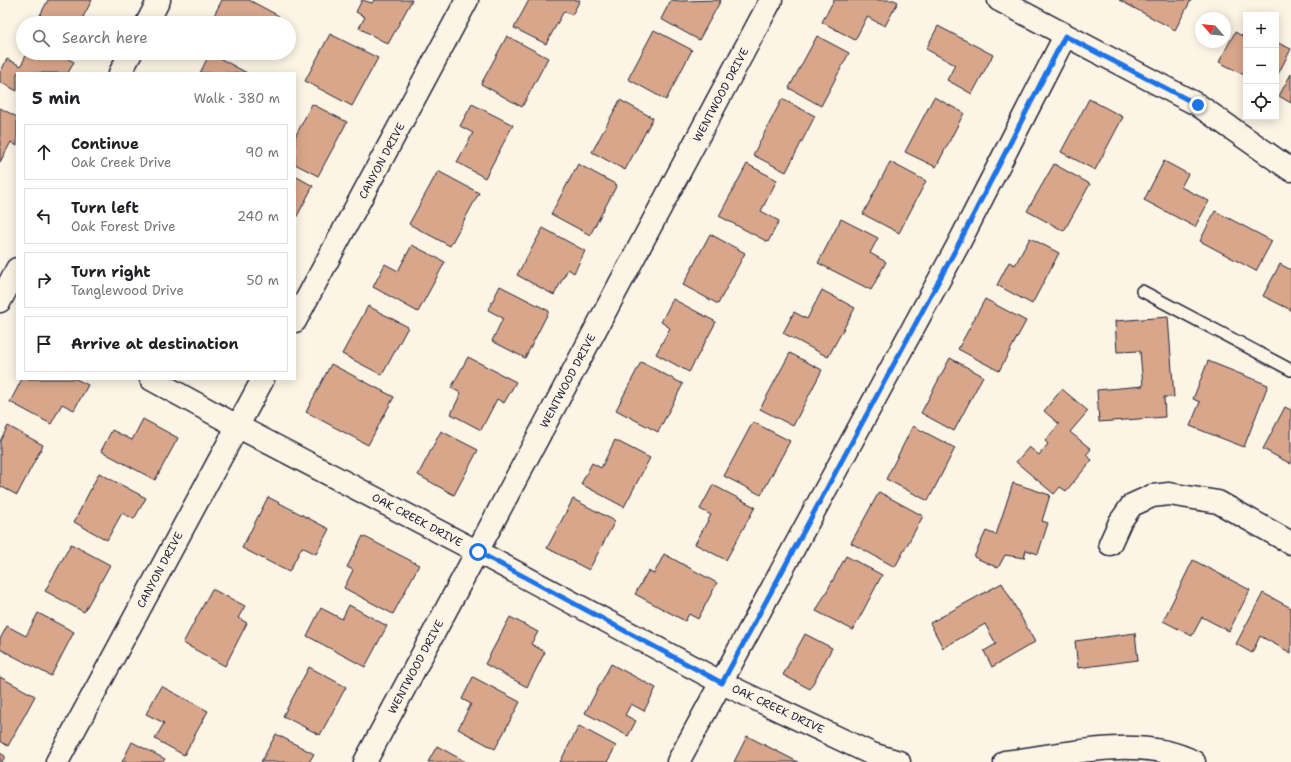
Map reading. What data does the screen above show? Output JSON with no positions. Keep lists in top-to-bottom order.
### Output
{
  "streets": {
    "street": ["WENTWOOD DRIVE", "CANYON DRIVE", "OAK CREEK DRIVE"]
  },
  "crossings": [
    ["WENTWOOD DRIVE", "OAK CREEK DRIVE"],
    ["CANYON DRIVE", "OAK CREEK DRIVE"]
  ],
  "north": "top left",
  "page": {
    "map_buttons": ["+", "−"],
    "search": "Search here",
    "heading": ["5 min", "Walk · 380 m"],
    "list": [
      ["Continue", "Oak Creek Drive", "90 m"],
      ["Turn left", "Oak Forest Drive", "240 m"],
      ["Turn right", "Tanglewood Drive", "50 m"],
      "Arrive at destination"
    ]
  }
}
